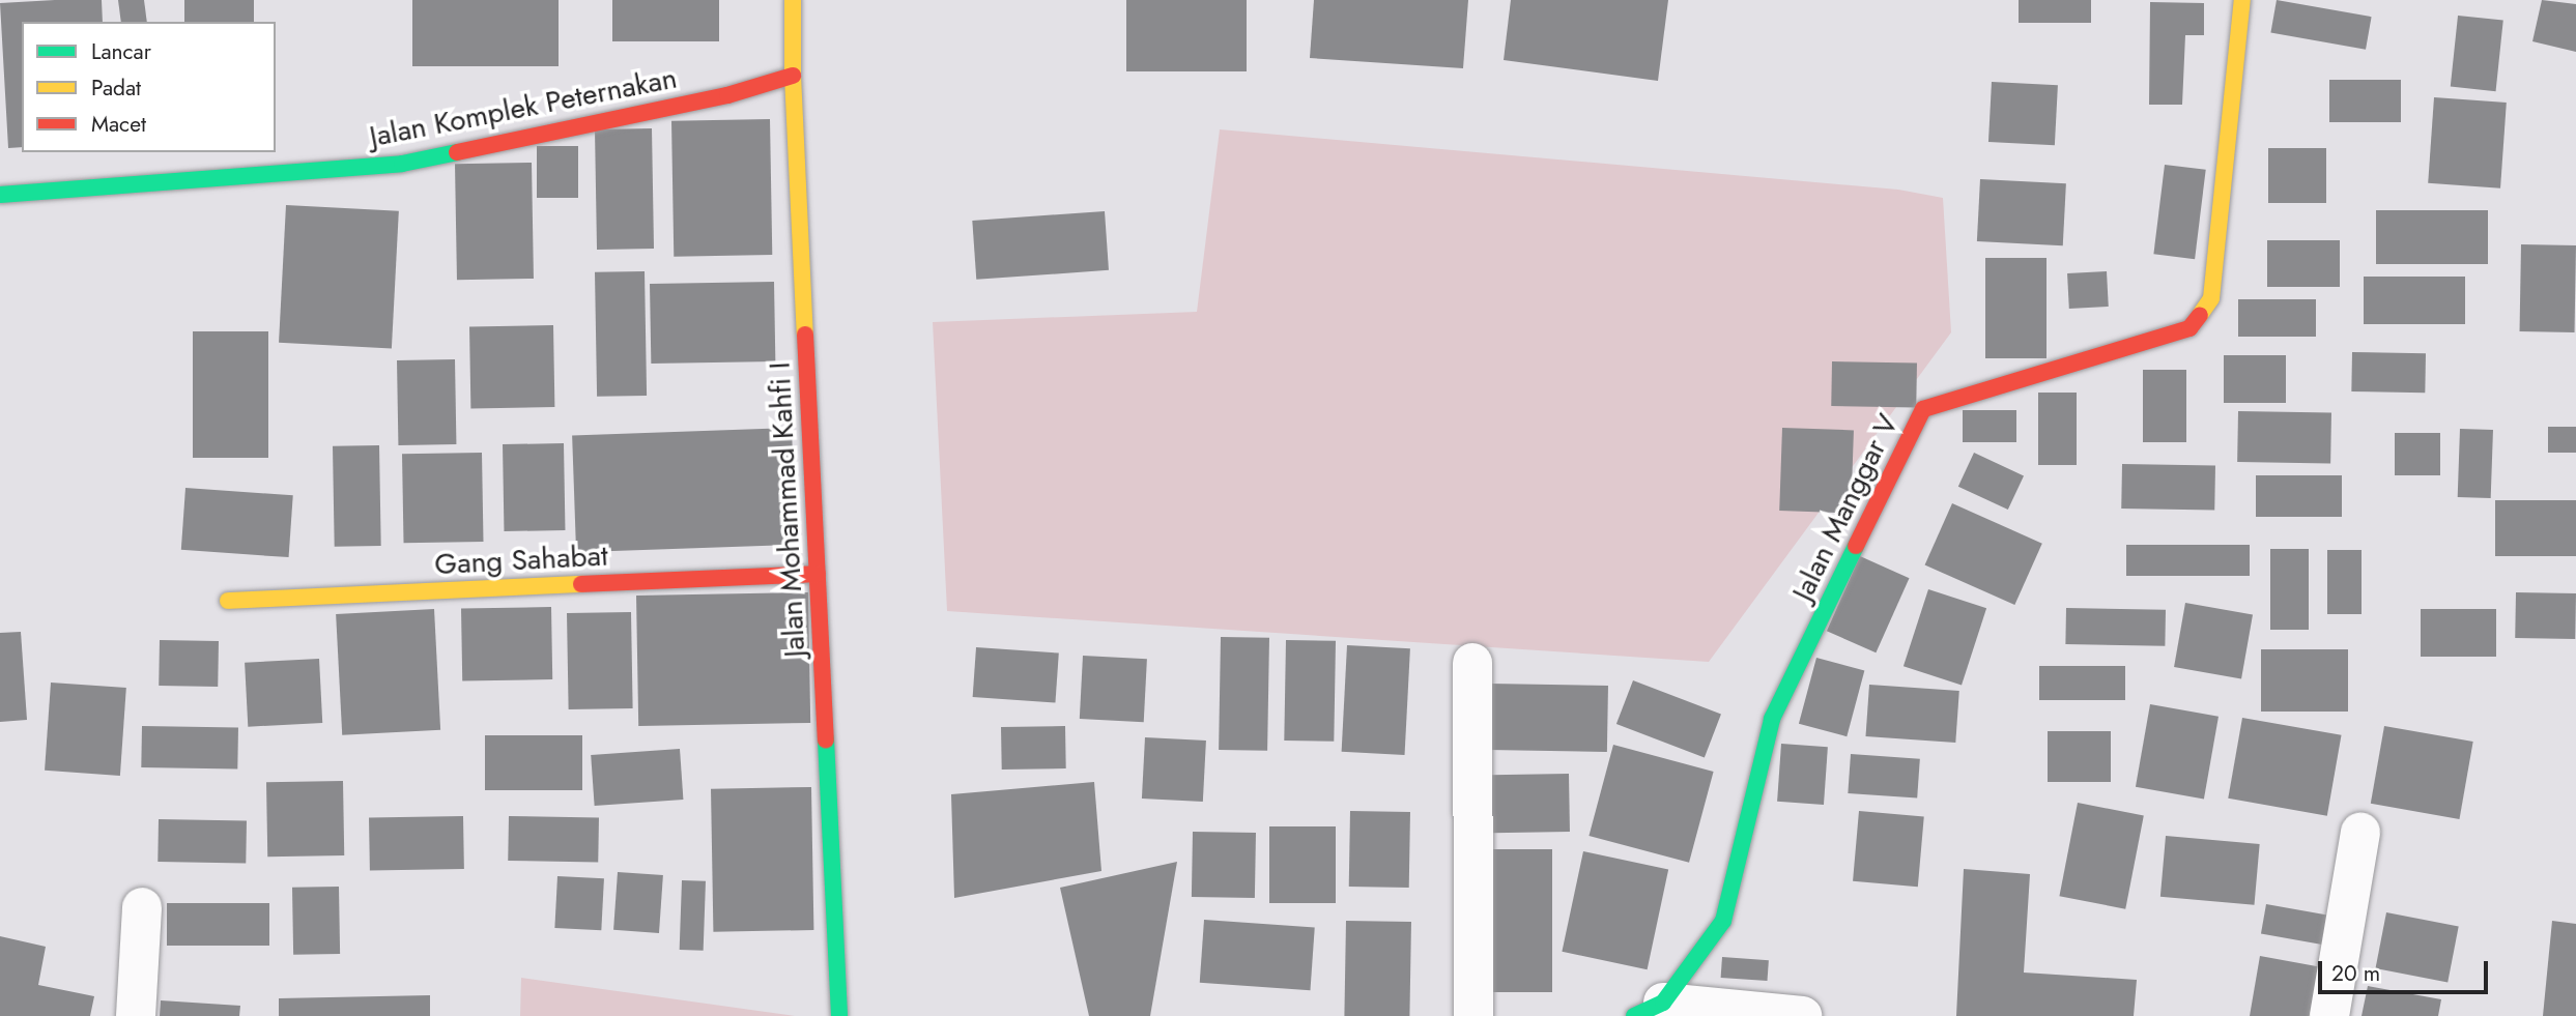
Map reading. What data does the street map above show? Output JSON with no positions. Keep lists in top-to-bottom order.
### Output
{
  "streets": {
    "street": [
      "Jalan Komplek Peternakan",
      "Jalan Manggar V",
      "Jalan Mohammad Kahfi I",
      "Gang Sahabat"
    ]
  },
  "crossings": [
    ["Jalan Komplek Peternakan", "Jalan Mohammad Kahfi I"],
    ["Jalan Mohammad Kahfi I", "Gang Sahabat"]
  ],
  "legend": ["Lancar", "Padat", "Macet"],
  "scale_bar": "20 m"
}
